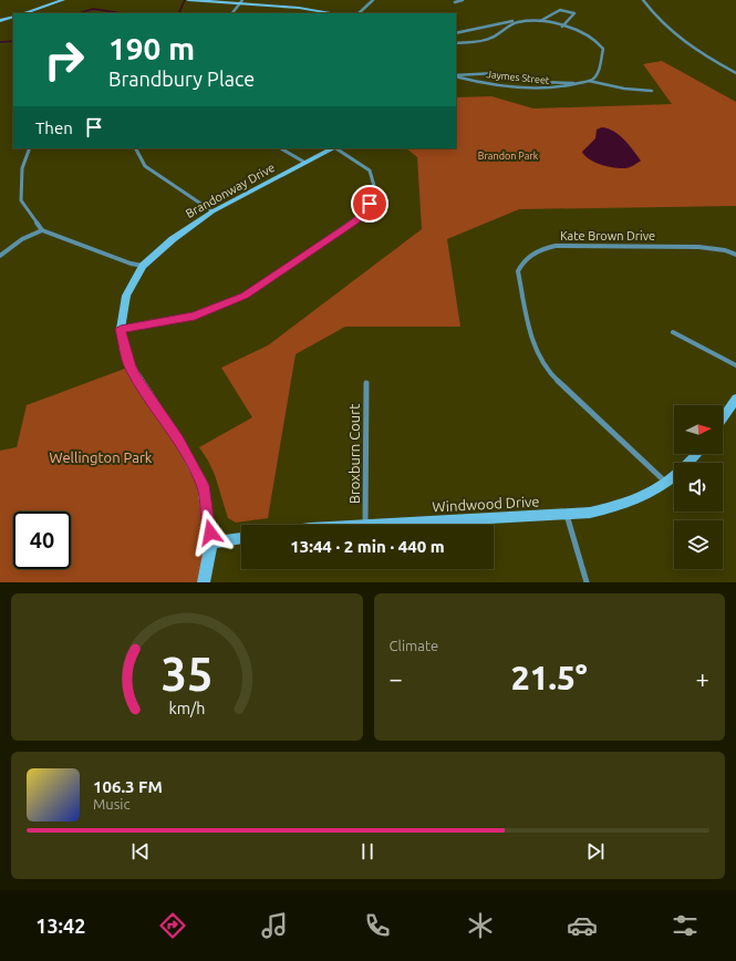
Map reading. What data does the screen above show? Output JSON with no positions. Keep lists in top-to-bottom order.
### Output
{
  "streets": {
    "street": [
      "Jaymes Street",
      "Brandonway Drive",
      "Kate Brown Drive",
      "Broxburn Court",
      "Windwood Drive"
    ]
  },
  "crossings": [
    ["Kate Brown Drive", "Windwood Drive"],
    ["Broxburn Court", "Windwood Drive"]
  ],
  "parks": ["Brandon Park", "Wellington Park"],
  "north": "right",
  "page": {
    "turn": ["190 m", "Brandbury Place"],
    "then": "Then",
    "limit": "40",
    "trip": "13:44 · 2 min · 440 m",
    "tile": "Climate",
    "heat": ["−", "21.5°", "+"],
    "song": ["106.3 FM", "Music"],
    "tabs": "13:42",
    "gauge": ["35", "km/h"]
  }
}
